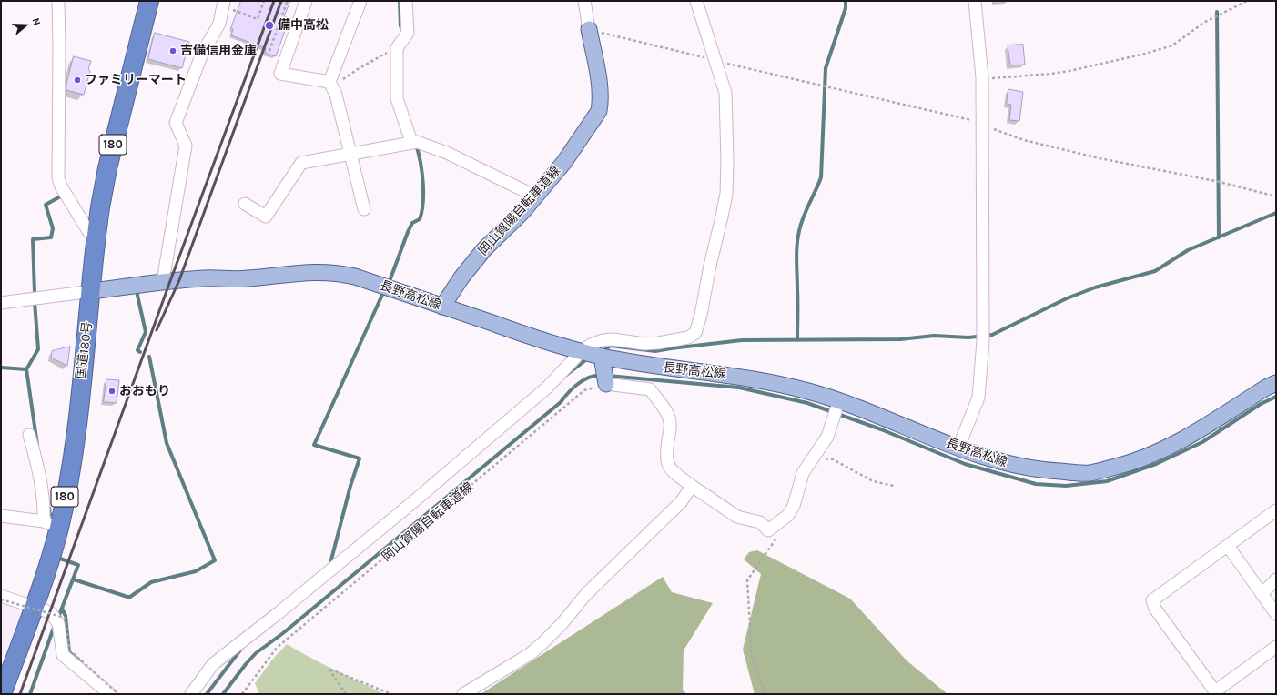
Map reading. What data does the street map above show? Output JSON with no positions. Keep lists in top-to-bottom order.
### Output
{
  "streets": {
    "highway": ["180", "国道180号"],
    "main road": ["岡山賀陽自転車道線", "長野高松線"]
  },
  "crossings": [
    ["岡山賀陽自転車道線", "長野高松線"],
    ["長野高松線", "国道180号"]
  ],
  "places": [
    "備中高松",
    "吉備信用金庫",
    "ファミリーマート",
    "おおもり"
  ],
  "north": "right"
}
